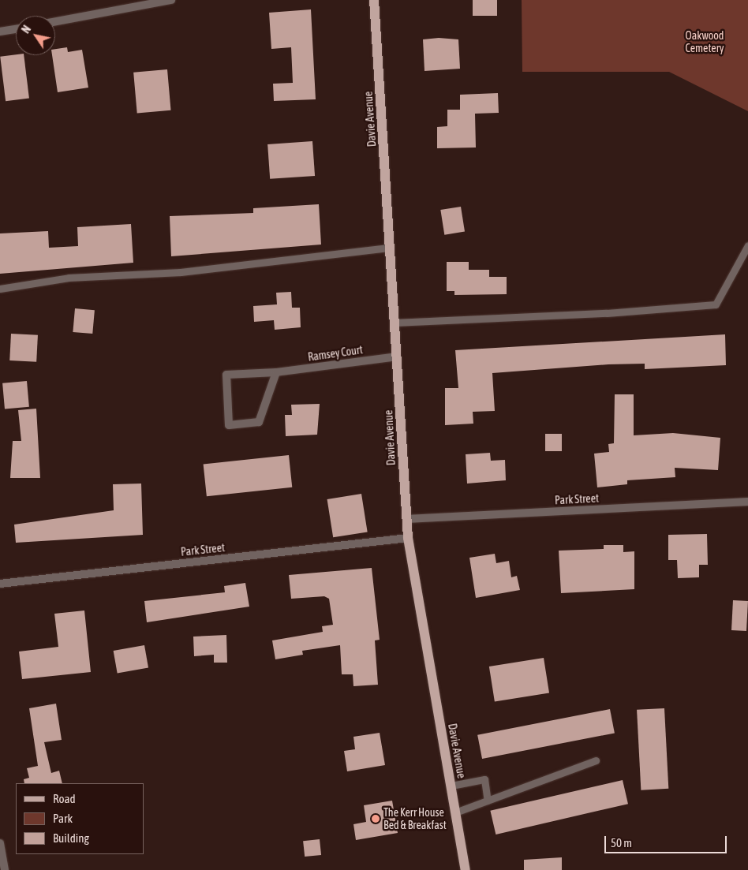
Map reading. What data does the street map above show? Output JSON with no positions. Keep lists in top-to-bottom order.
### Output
{
  "streets": {
    "main road": ["Davie Avenue"],
    "street": ["Ramsey Court", "Park Street"]
  },
  "crossings": [
    ["Davie Avenue", "Ramsey Court"],
    ["Davie Avenue", "Park Street"]
  ],
  "parks": ["Oakwood Cemetery"],
  "places": ["The Kerr House Bed & Breakfast"],
  "legend": ["Road", "Park", "Building"],
  "scale_bar": "50 m",
  "north": "top left"
}
